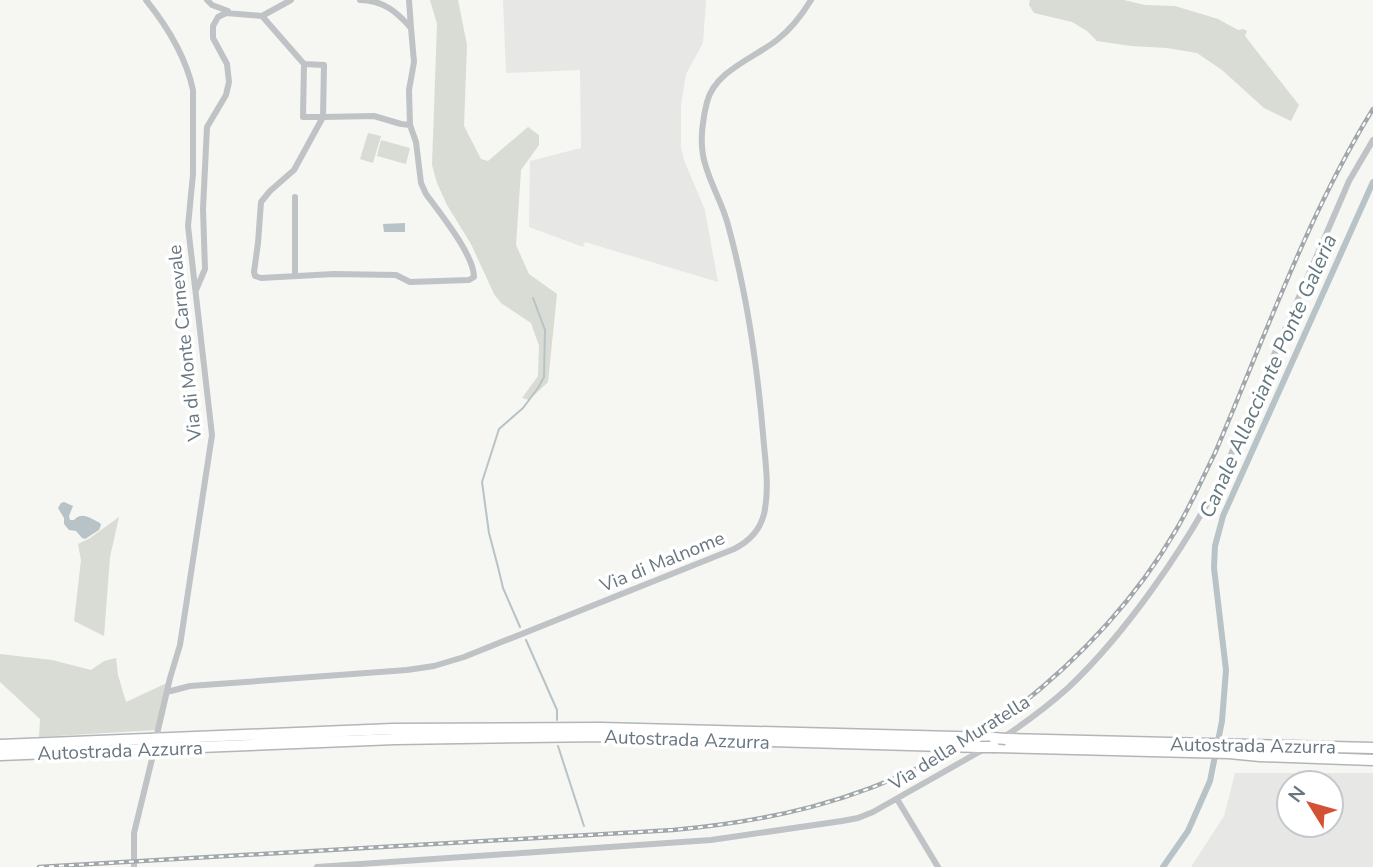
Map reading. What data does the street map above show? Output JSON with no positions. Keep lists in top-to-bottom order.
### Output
{
  "streets": {
    "highway": ["Autostrada Azzurra"],
    "street": ["Via di Monte Carnevale", "Via di Malnome", "Via della Muratella"]
  },
  "crossings": [
    ["Via di Monte Carnevale", "Via di Malnome"]
  ],
  "water": ["Canale Allacciante Ponte Galeria"],
  "north": "top left"
}
